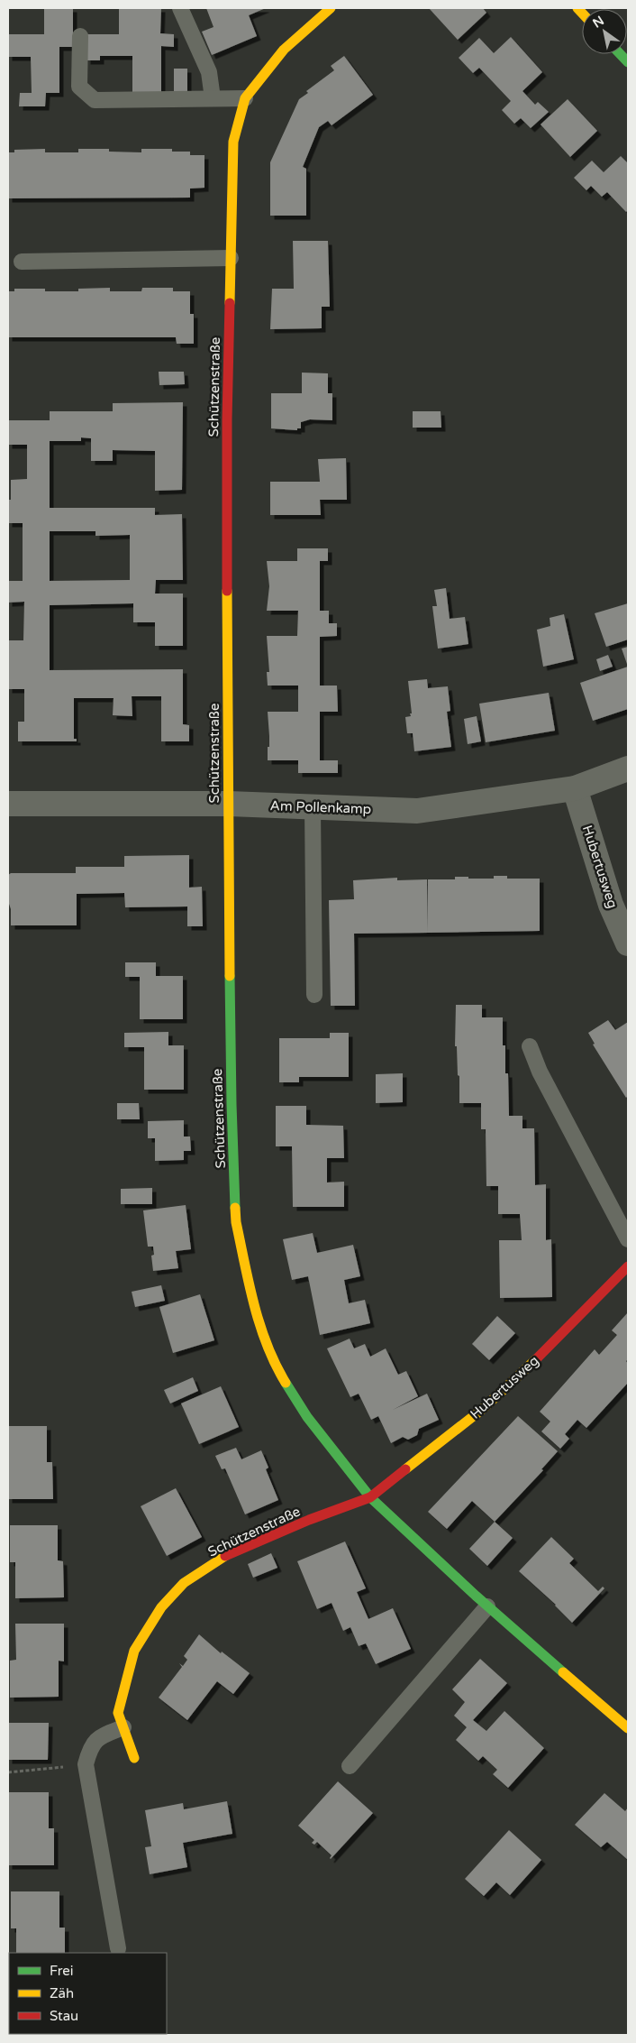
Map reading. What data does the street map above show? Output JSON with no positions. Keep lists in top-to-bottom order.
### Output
{
  "streets": {
    "street": ["Schützenstraße", "Am Pollenkamp", "Hubertusweg"]
  },
  "crossings": [
    ["Schützenstraße", "Am Pollenkamp"],
    ["Schützenstraße", "Hubertusweg"],
    ["Am Pollenkamp", "Hubertusweg"]
  ],
  "legend": ["Frei", "Zäh", "Stau"],
  "north": "top left"
}
